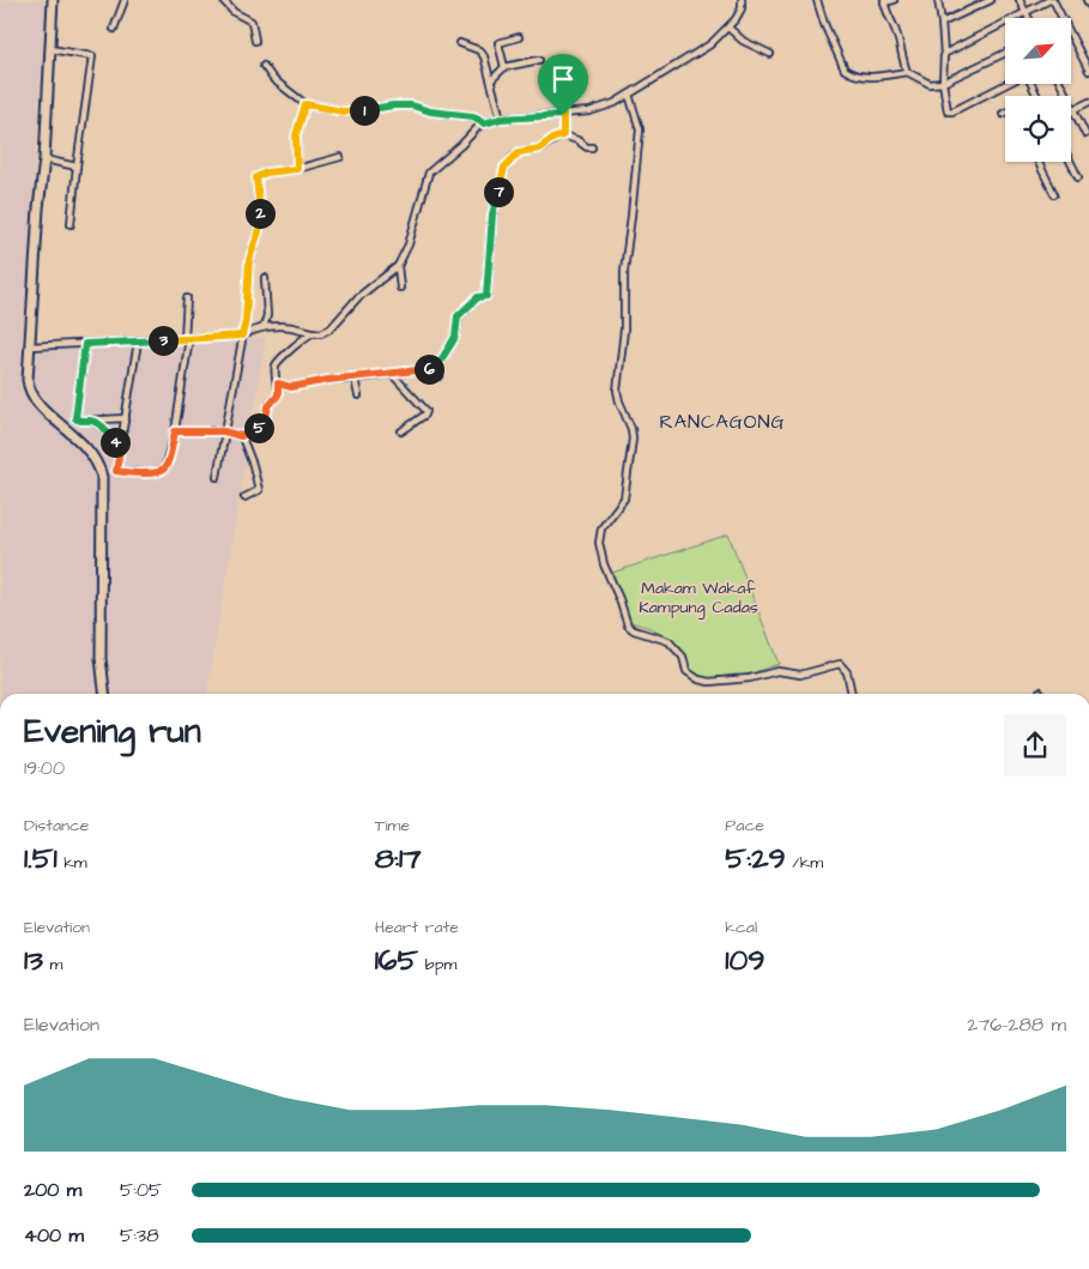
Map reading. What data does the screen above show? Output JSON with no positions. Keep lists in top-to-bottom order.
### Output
{
  "districts": ["RANCAGONG"],
  "parks": ["Makam Wakaf Kampung Cadas"],
  "north": "top right",
  "page": {
    "pins": [
      "1",
      "7",
      "2",
      "3",
      "6",
      "5",
      "4"
    ],
    "heading": ["Evening run", "19:00"],
    "stats": [
      ["Distance", "1.51 km"],
      ["Time", "8:17"],
      ["Pace", "5:29 /km"],
      ["Elevation", "13 m"],
      ["Heart rate", "165 bpm"],
      ["kcal", "109"]
    ],
    "chart": ["Elevation", "276–288 m"],
    "list": [
      {
        "name": "200 m",
        "note": "5:05"
      },
      {
        "name": "400 m",
        "note": "5:38"
      }
    ]
  }
}
